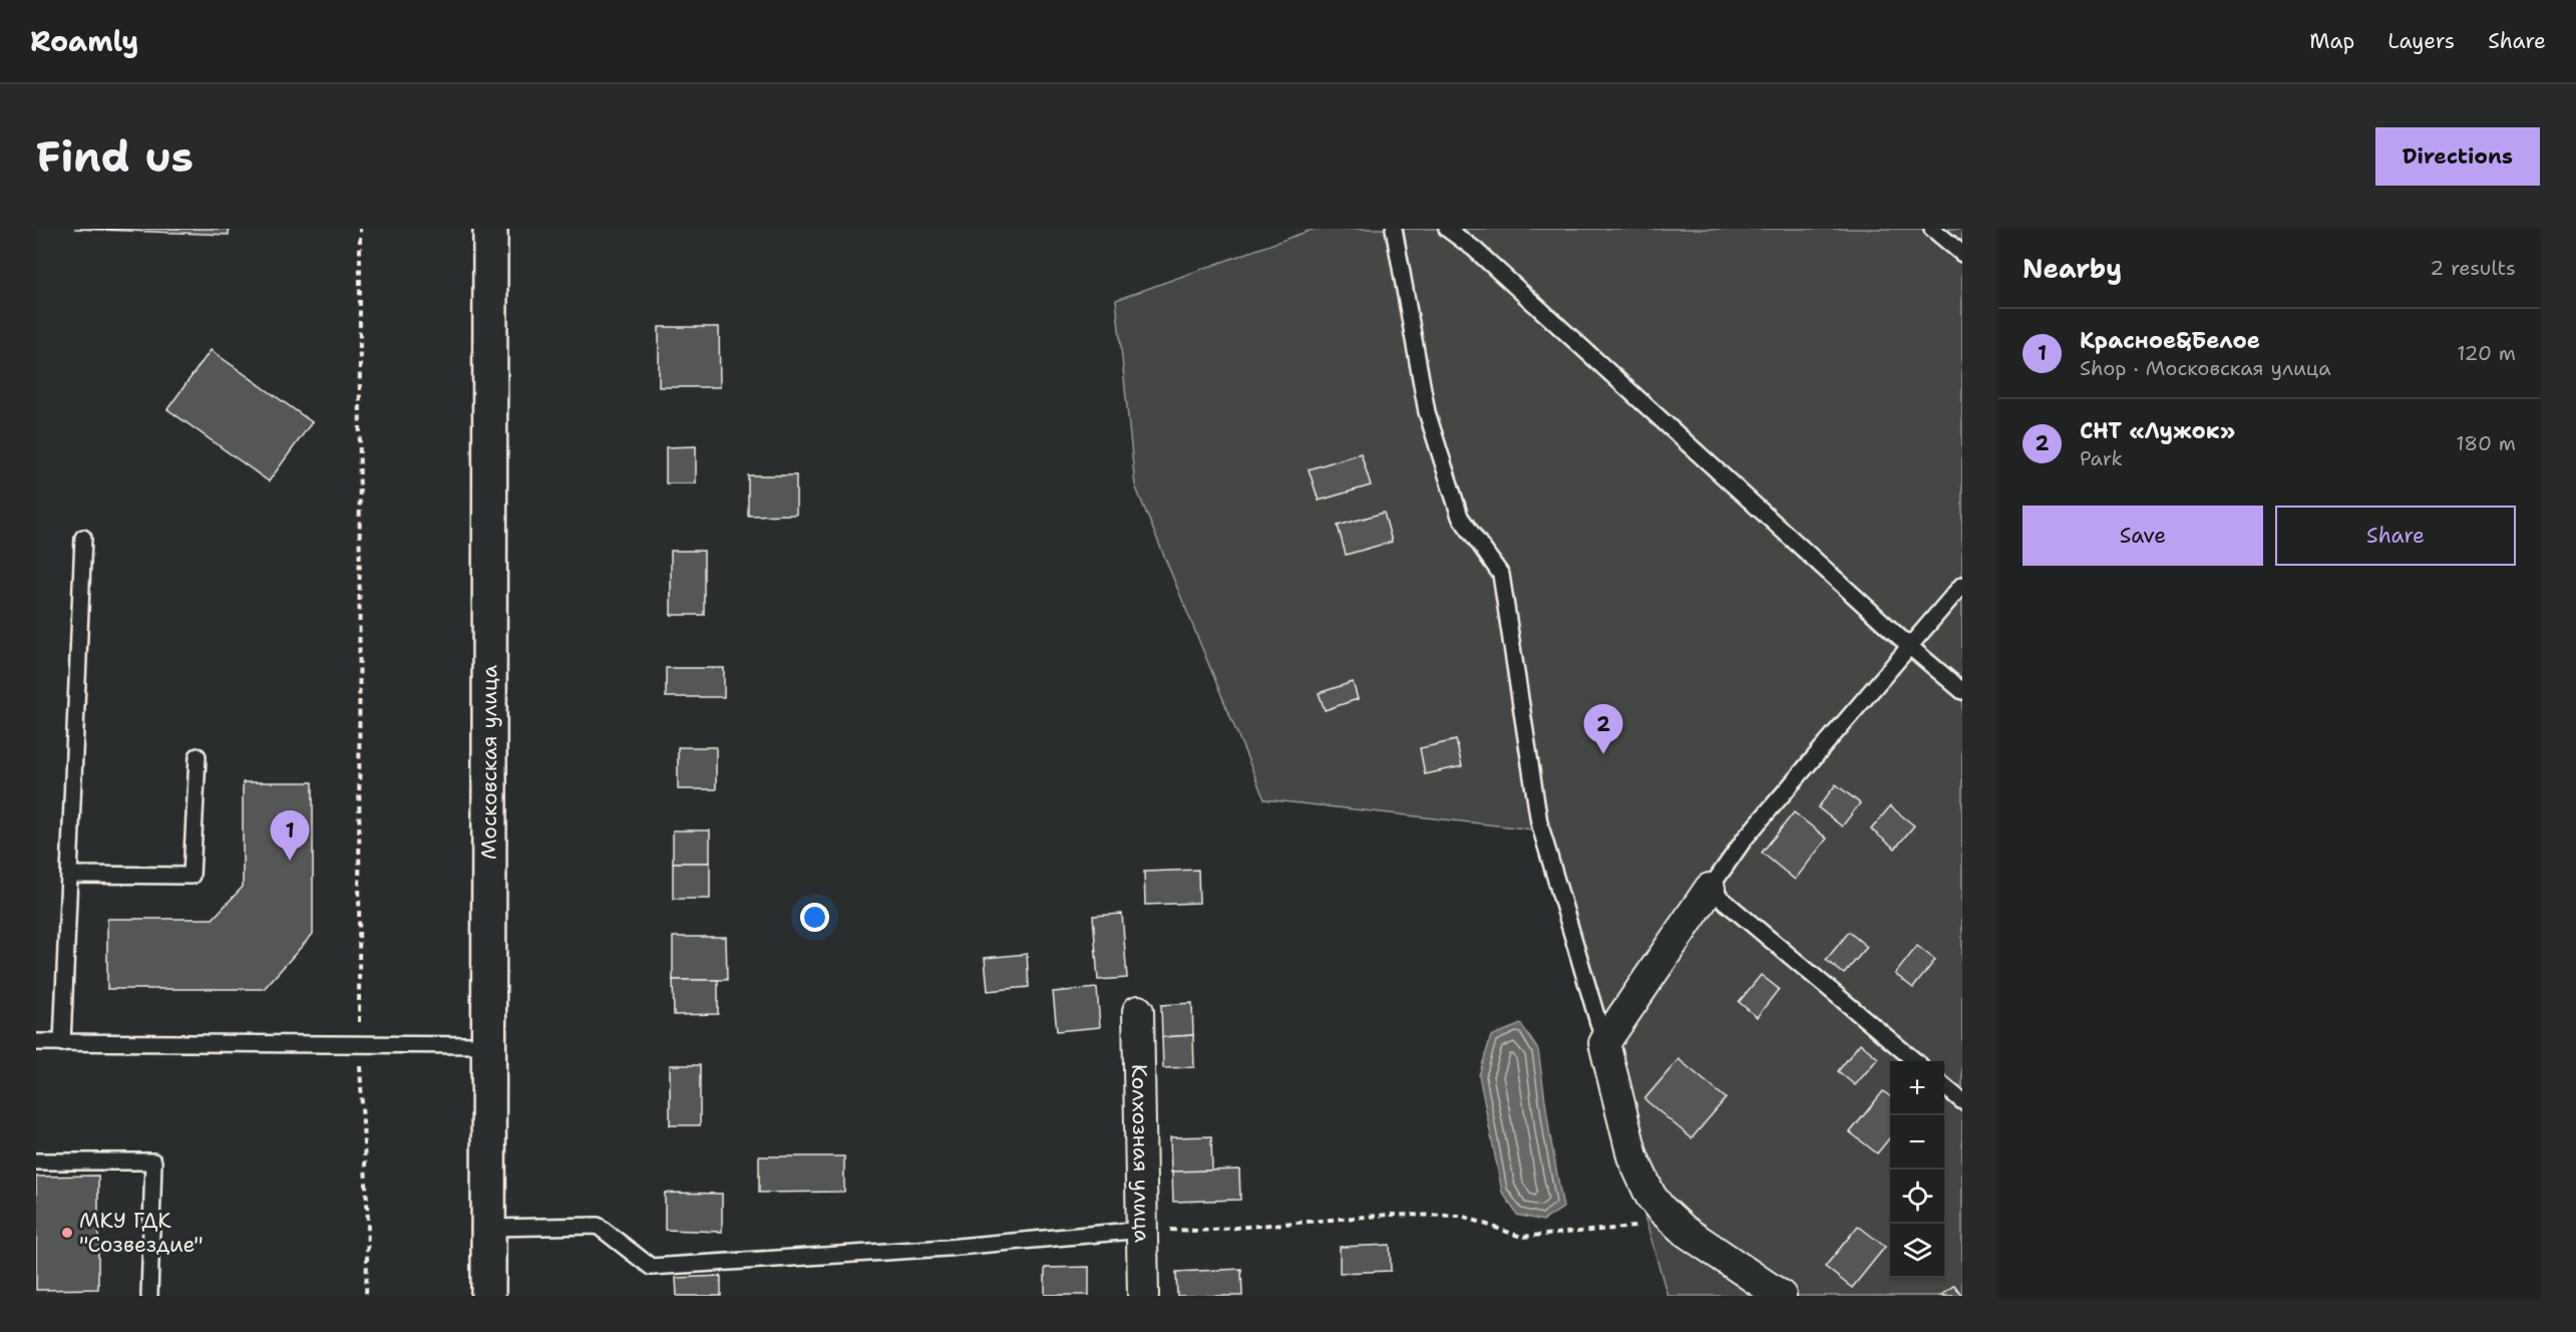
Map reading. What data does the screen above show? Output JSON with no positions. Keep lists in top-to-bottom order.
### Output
{
  "streets": {
    "highway": ["Московская улица"],
    "street": ["Колхозная улица"]
  },
  "places": ["МКУ ГДК \"Созвездие\""],
  "page": {
    "header": "Roamly",
    "nav": ["Map", "Layers", "Share"],
    "buttons": [
      "Directions",
      ["Save", "Share"]
    ],
    "title": "Find us",
    "heading": ["Nearby", "2 results"],
    "list": [
      {
        "mark": "1",
        "name": "Красное&Белое",
        "note": "Shop · Московская улица",
        "value": "120 m"
      },
      {
        "mark": "2",
        "name": "СНТ «Лужок»",
        "note": "Park",
        "value": "180 m"
      }
    ],
    "pins": ["2", "1"],
    "map_buttons": ["+", "−"]
  }
}
